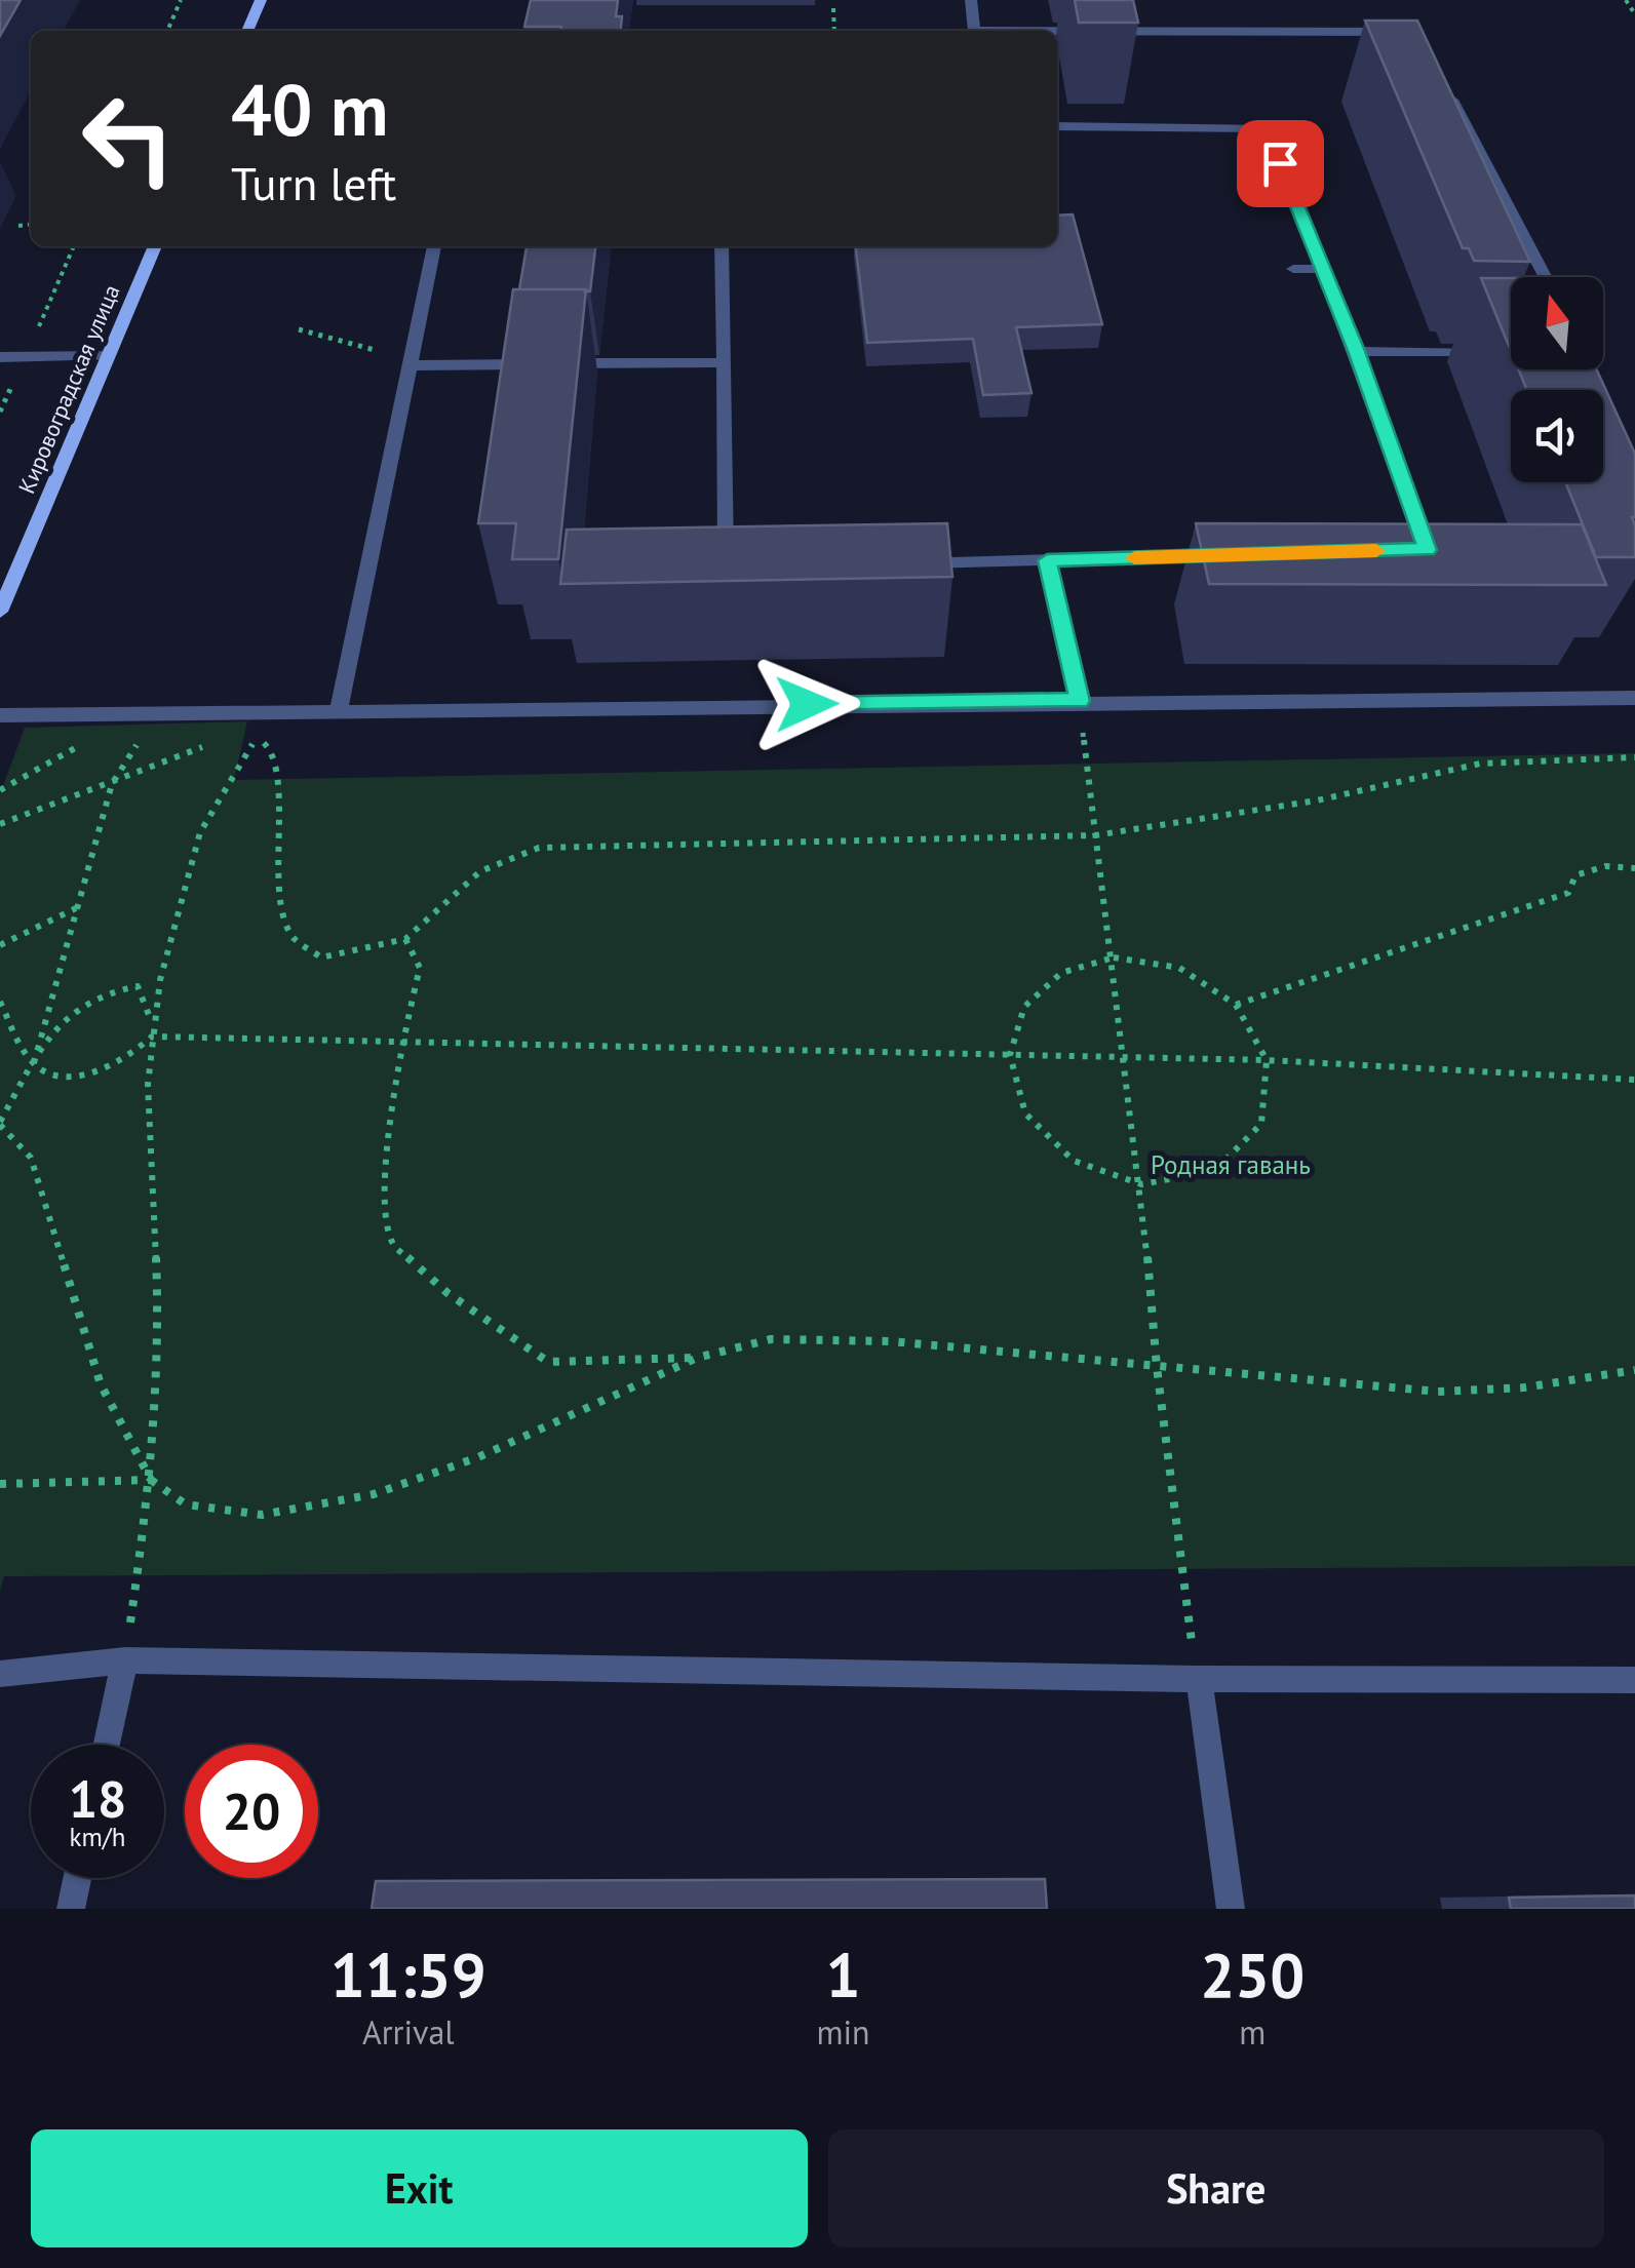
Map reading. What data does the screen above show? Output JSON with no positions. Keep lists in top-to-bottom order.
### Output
{
  "streets": {
    "street": ["Кировоградская улица"]
  },
  "parks": ["Родная гавань"],
  "north": "top",
  "page": {
    "turn": ["40 m", "Turn left"],
    "speed": "18 km/h",
    "limit": "20",
    "eta": [
      "11:59",
      "Arrival",
      "1",
      "min",
      "250",
      "m"
    ],
    "buttons": ["Exit", "Share"]
  }
}
